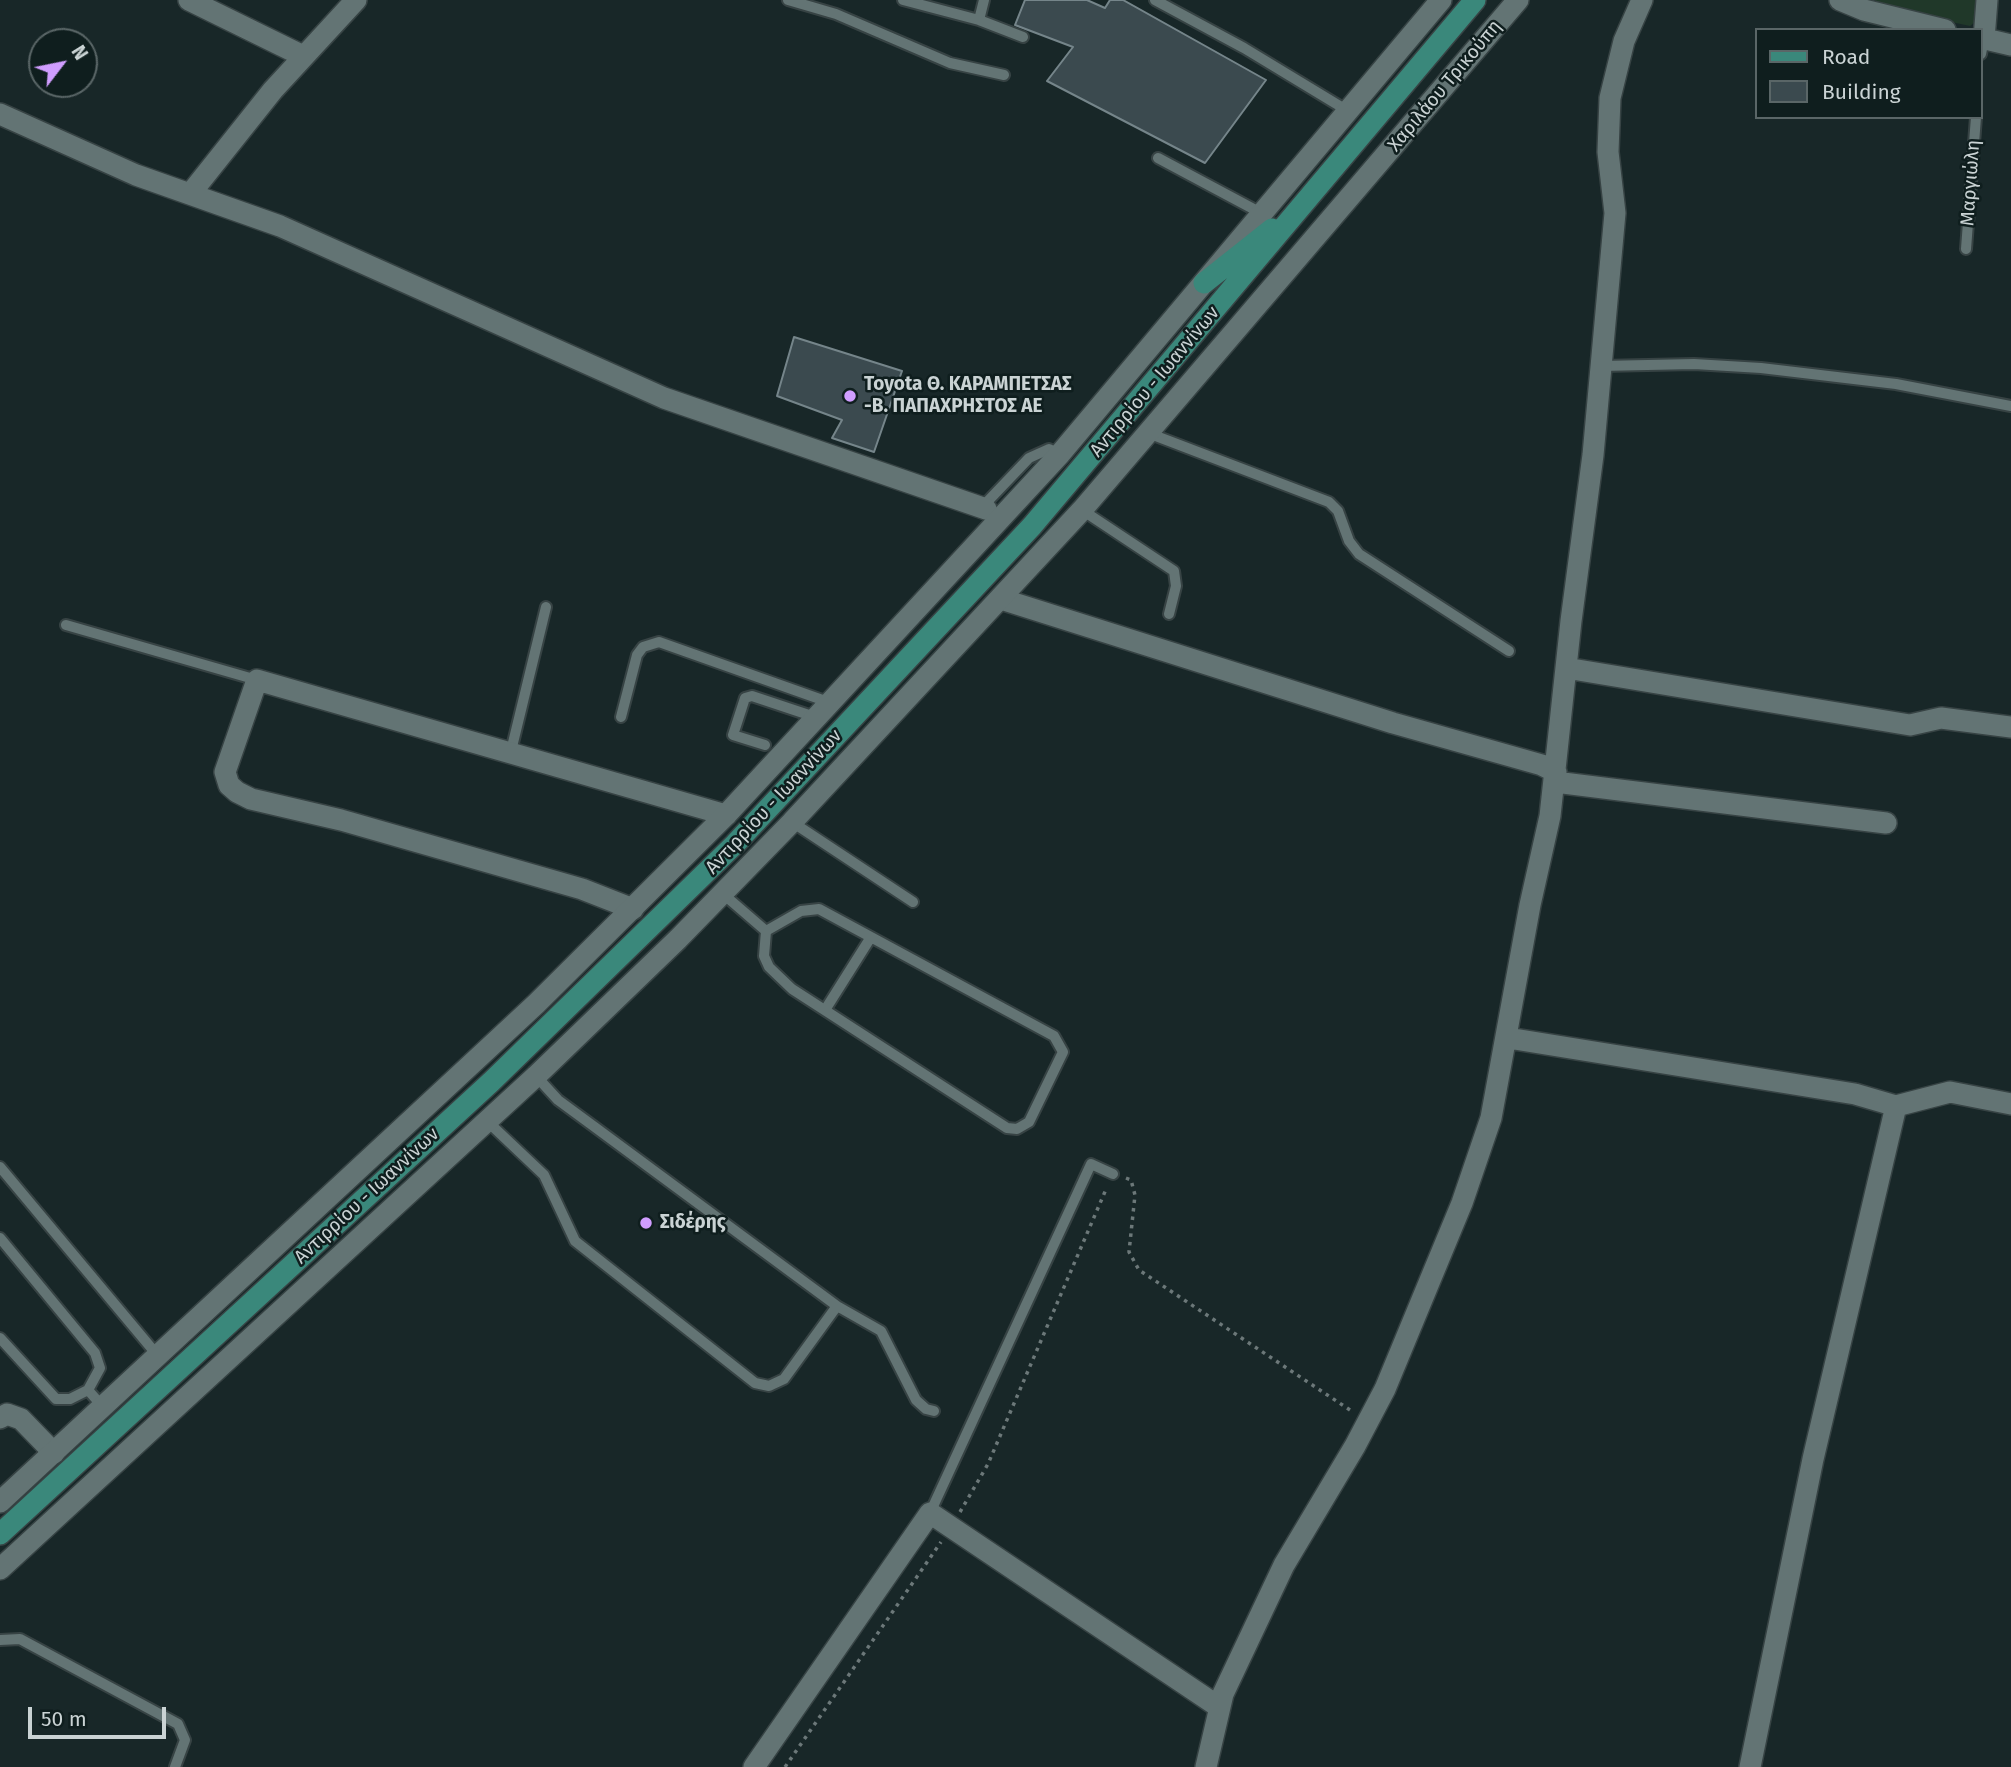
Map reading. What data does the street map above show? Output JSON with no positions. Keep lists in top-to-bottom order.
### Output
{
  "streets": {
    "main road": ["Αντιρρίου - Ιωαννίνων"],
    "street": ["Χαριλάου Τρικούπη"],
    "lane": ["Μαργιώλη"]
  },
  "places": ["Toyota Θ. ΚΑΡΑΜΠΕΤΣΑΣ -Β. ΠΑΠΑΧΡΗΣΤΟΣ ΑΕ", "Σιδέρης"],
  "legend": ["Road", "Building"],
  "scale_bar": "50 m",
  "north": "top right"
}
